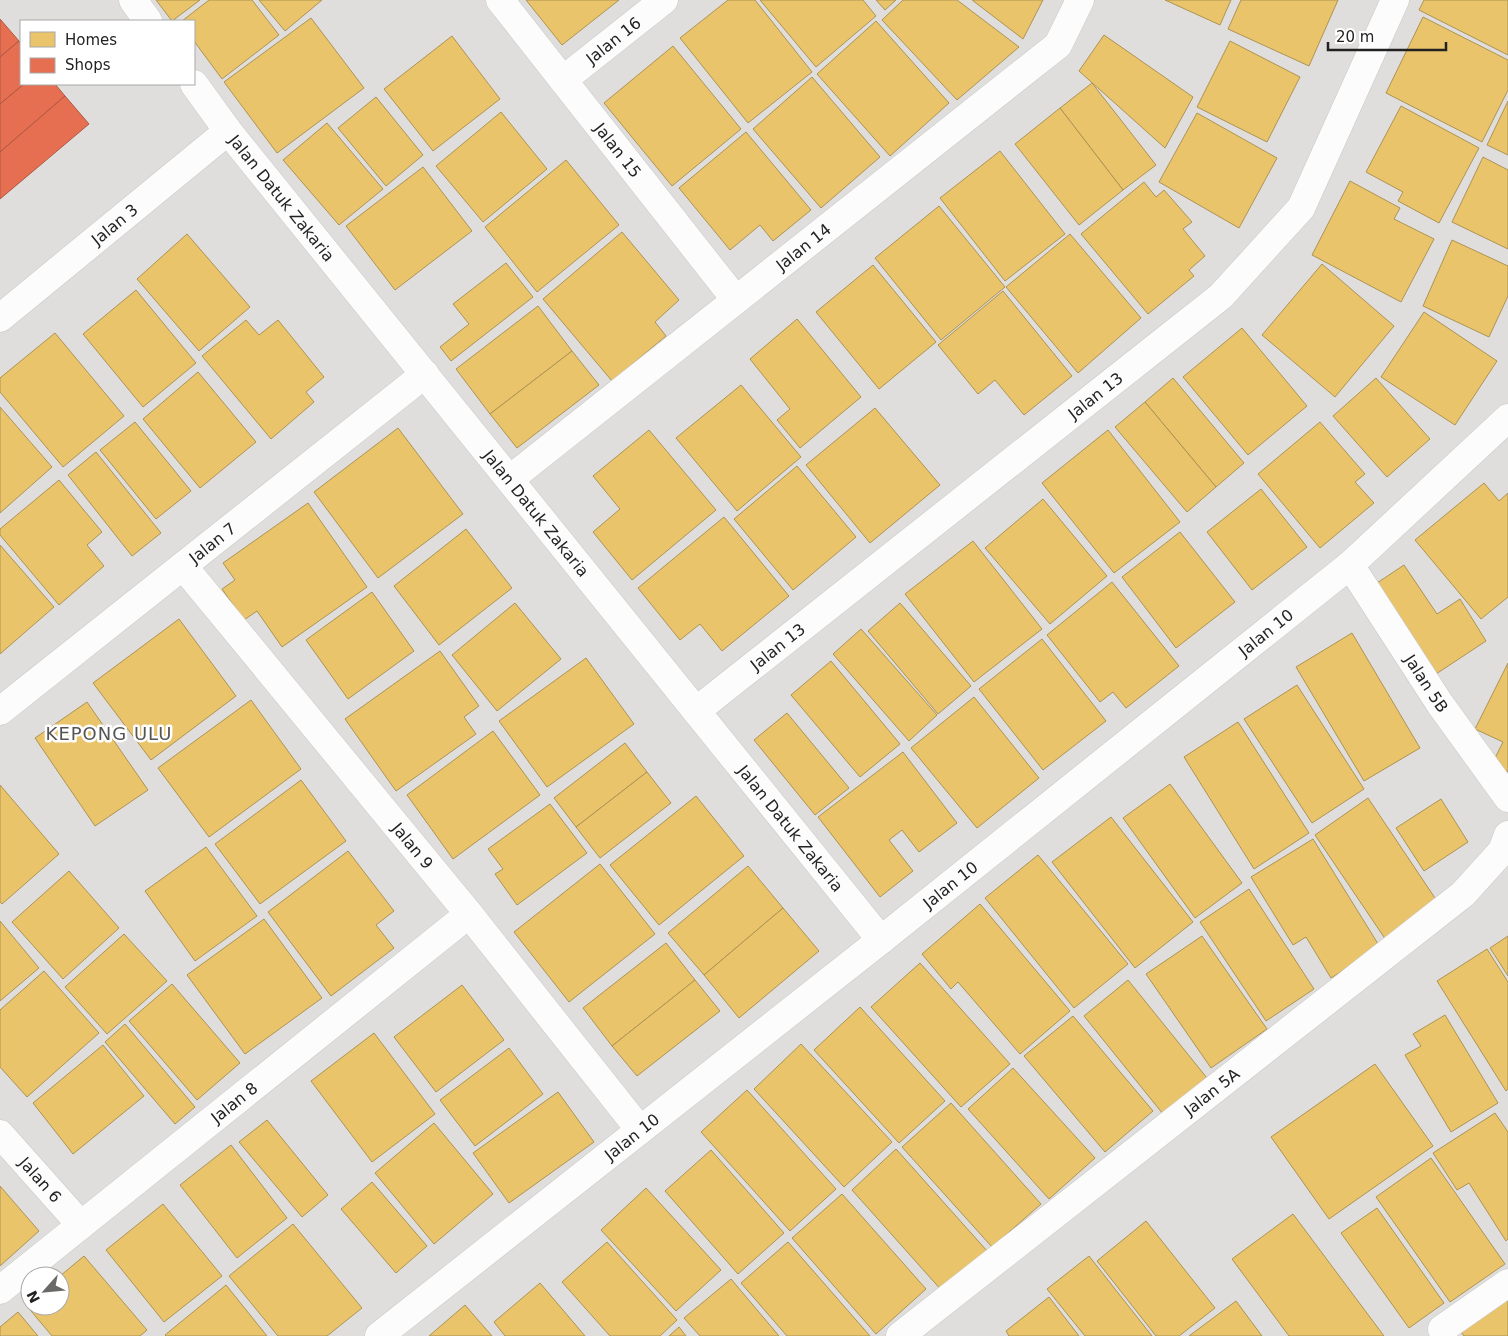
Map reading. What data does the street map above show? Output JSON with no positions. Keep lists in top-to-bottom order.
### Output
{
  "streets": {
    "street": [
      "Jalan 16",
      "Jalan 15",
      "Jalan Datuk Zakaria",
      "Jalan 3",
      "Jalan 14",
      "Jalan 13",
      "Jalan 7",
      "Jalan 10",
      "Jalan 5B",
      "Jalan 9",
      "Jalan 5A",
      "Jalan 8",
      "Jalan 6"
    ]
  },
  "crossings": [
    ["Jalan 16", "Jalan 15"],
    ["Jalan 15", "Jalan 14"],
    ["Jalan Datuk Zakaria", "Jalan 3"],
    ["Jalan Datuk Zakaria", "Jalan 14"],
    ["Jalan Datuk Zakaria", "Jalan 13"],
    ["Jalan Datuk Zakaria", "Jalan 7"],
    ["Jalan Datuk Zakaria", "Jalan 10"],
    ["Jalan 7", "Jalan 9"],
    ["Jalan 10", "Jalan 5B"],
    ["Jalan 10", "Jalan 9"],
    ["Jalan 9", "Jalan 8"],
    ["Jalan 8", "Jalan 6"]
  ],
  "districts": ["KEPONG ULU"],
  "legend": ["Homes", "Shops"],
  "scale_bar": "20 m",
  "north": "bottom left"
}
